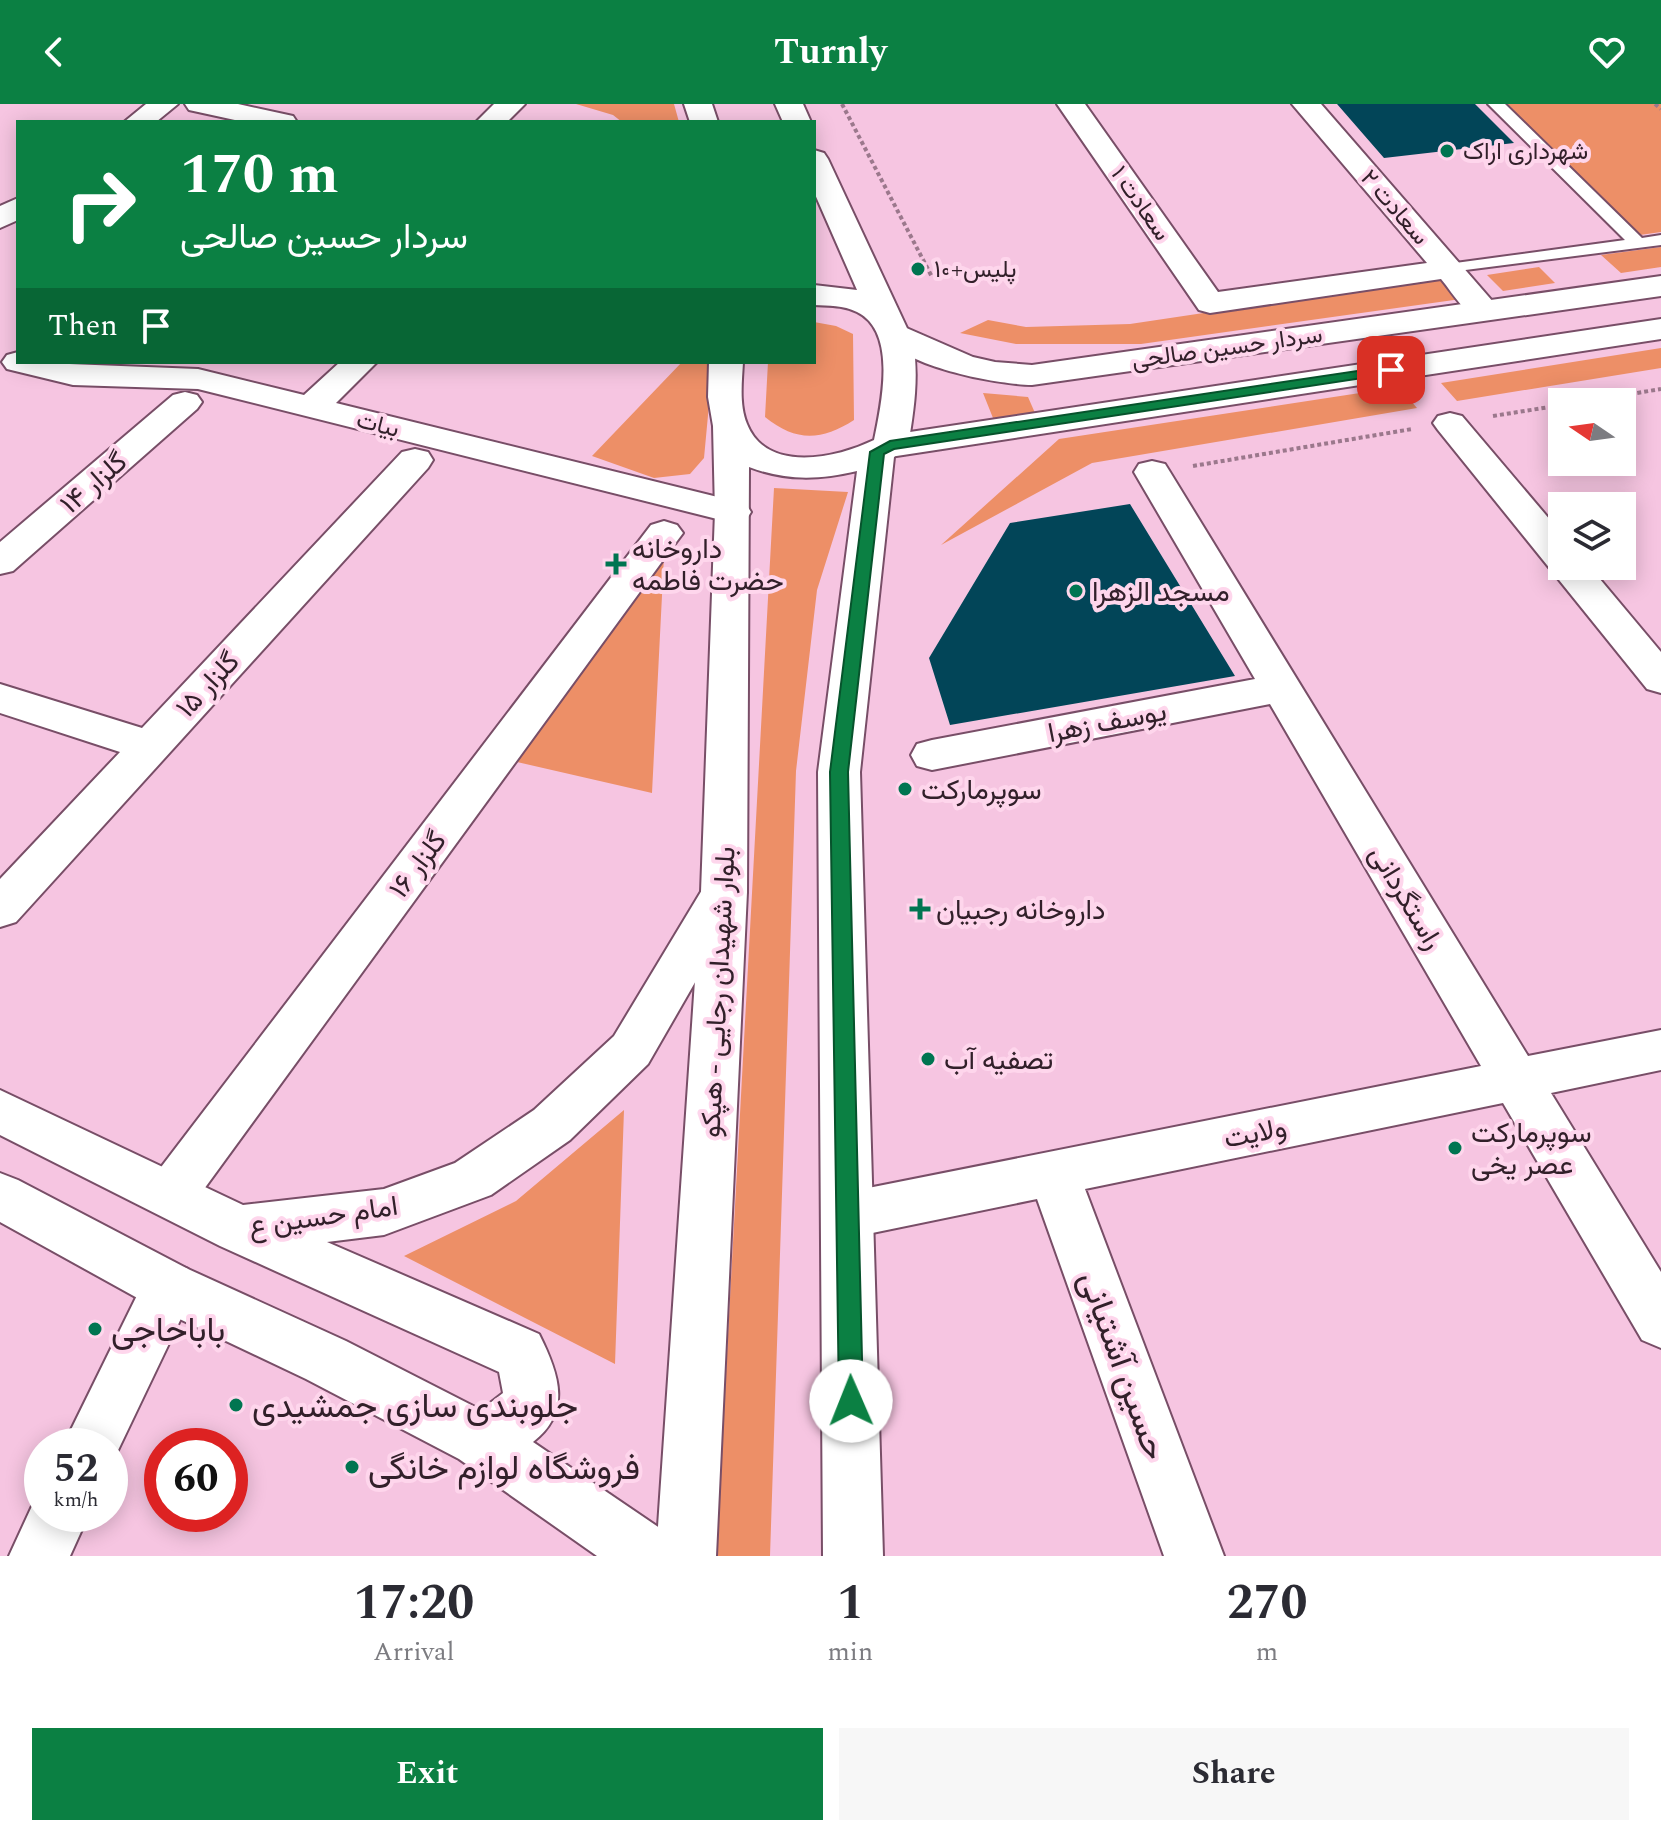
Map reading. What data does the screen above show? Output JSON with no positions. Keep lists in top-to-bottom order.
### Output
{
  "streets": {
    "street": [
      "سعادت ۱",
      "سعادت ۲",
      "سردار حسین صالحی",
      "بیات",
      "گلزار ۱۴",
      "گلزار ۱۵",
      "یوسف زهرا",
      "گلزار ۱۶",
      "راستگردانی",
      "بلوار شهیدان رجایی - هپکو",
      "ولایت",
      "امام حسین ع",
      "حسین آشتیانی"
    ]
  },
  "crossings": [
    ["سعادت ۱", "سعادت ۲"],
    ["سعادت ۲", "سردار حسین صالحی"],
    ["سردار حسین صالحی", "بلوار شهیدان رجایی - هپکو"],
    ["بیات", "بلوار شهیدان رجایی - هپکو"],
    ["یوسف زهرا", "راستگردانی"],
    ["گلزار ۱۶", "امام حسین ع"],
    ["راستگردانی", "ولایت"],
    ["بلوار شهیدان رجایی - هپکو", "امام حسین ع"],
    ["ولایت", "حسین آشتیانی"]
  ],
  "places": {
    "other": [
      "شهرداری اراک",
      "پلیس+۱۰",
      "مسجد الزهرا",
      "سوپرمارکت",
      "تصفیه آب",
      "سوپرمارکت عصر یخی",
      "باباحاجی",
      "جلوبندی سازی جمشیدی",
      "فروشگاه لوازم خانگی"
    ],
    "health": ["داروخانه حضرت فاطمه", "داروخانه رجبیان"]
  },
  "north": "left",
  "page": {
    "header": "Turnly",
    "turn": ["170 m", "سردار حسین صالحی"],
    "then": "Then",
    "speed": "52 km/h",
    "limit": "60",
    "eta": [
      "17:20",
      "Arrival",
      "1",
      "min",
      "270",
      "m"
    ],
    "buttons": ["Exit", "Share"]
  }
}
